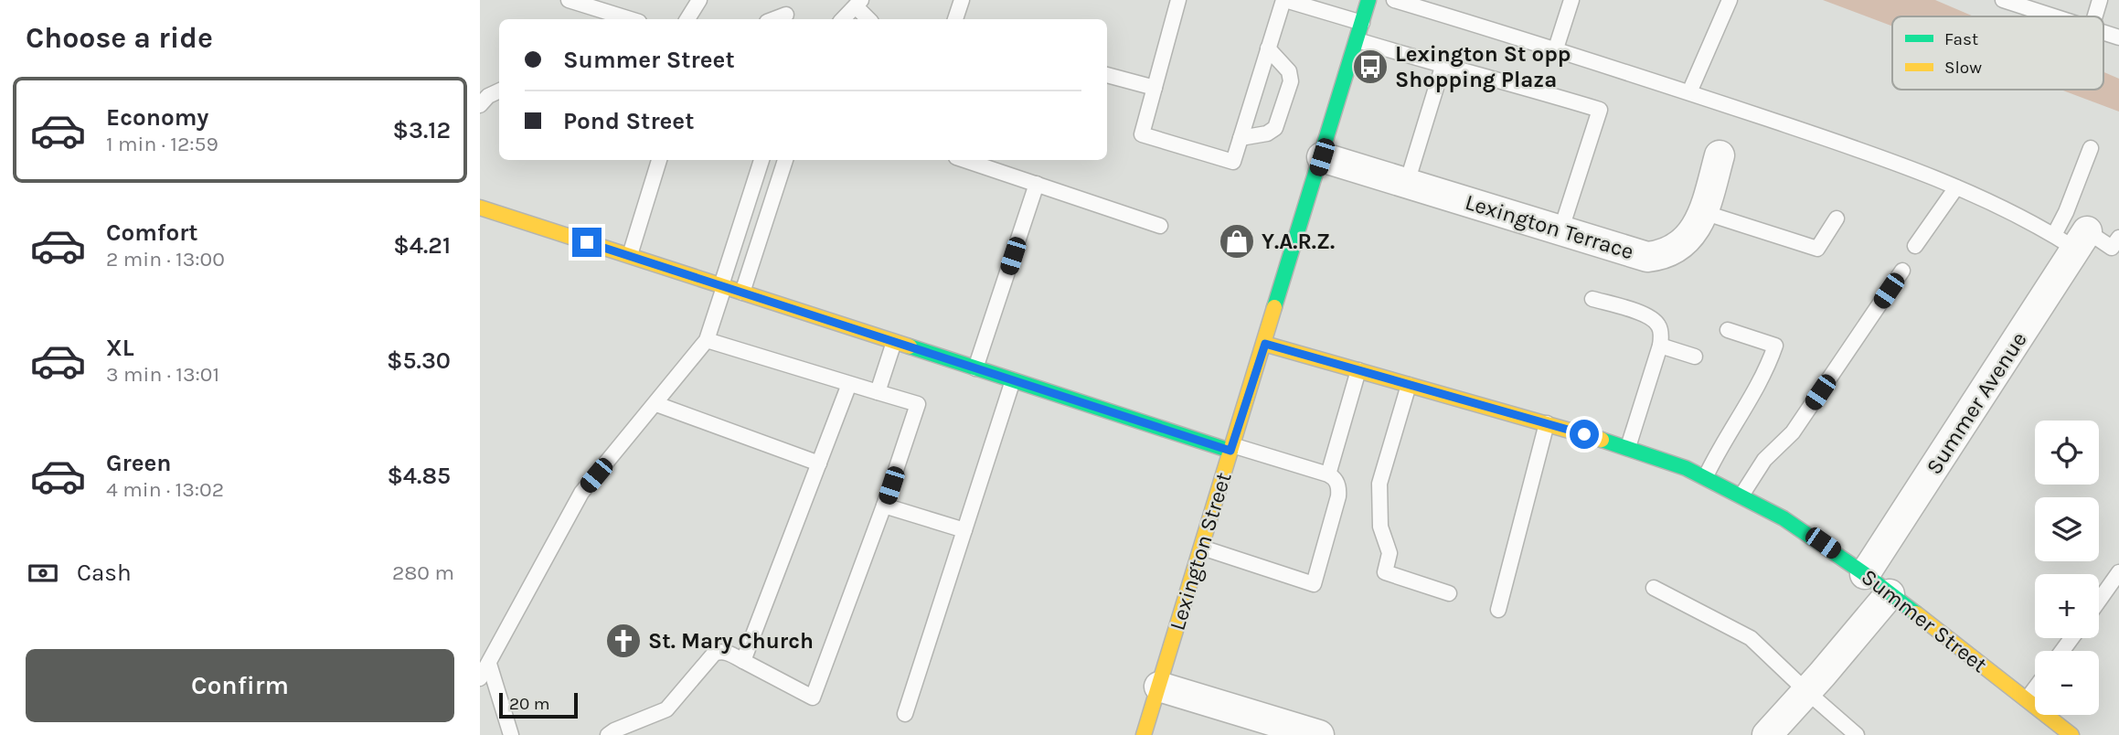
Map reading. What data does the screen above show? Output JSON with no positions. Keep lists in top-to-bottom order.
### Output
{
  "streets": {
    "street": [
      "Lexington Terrace",
      "Summer Avenue",
      "Lexington Street",
      "Summer Street"
    ]
  },
  "crossings": [
    ["Lexington Terrace", "Lexington Street"],
    ["Summer Avenue", "Summer Street"],
    ["Lexington Street", "Summer Street"]
  ],
  "places": {
    "bus stop": ["Lexington St opp Shopping Plaza"],
    "shop": ["Y.A.R.Z."],
    "church": ["St. Mary Church"]
  },
  "legend": ["Fast", "Slow"],
  "scale_bar": "20 m",
  "page": {
    "heading": "Choose a ride",
    "banner": ["Summer Street", "Pond Street"],
    "list": [
      {
        "name": "Economy",
        "note": "1 min · 12:59",
        "value": "$3.12"
      },
      {
        "name": "Comfort",
        "note": "2 min · 13:00",
        "value": "$4.21"
      },
      {
        "name": "XL",
        "note": "3 min · 13:01",
        "value": "$5.30"
      },
      {
        "name": "Green",
        "note": "4 min · 13:02",
        "value": "$4.85"
      }
    ],
    "map_buttons": ["+", "−"],
    "pay": ["Cash", "280 m"],
    "buttons": "Confirm",
    "scale": "20 m"
  }
}
